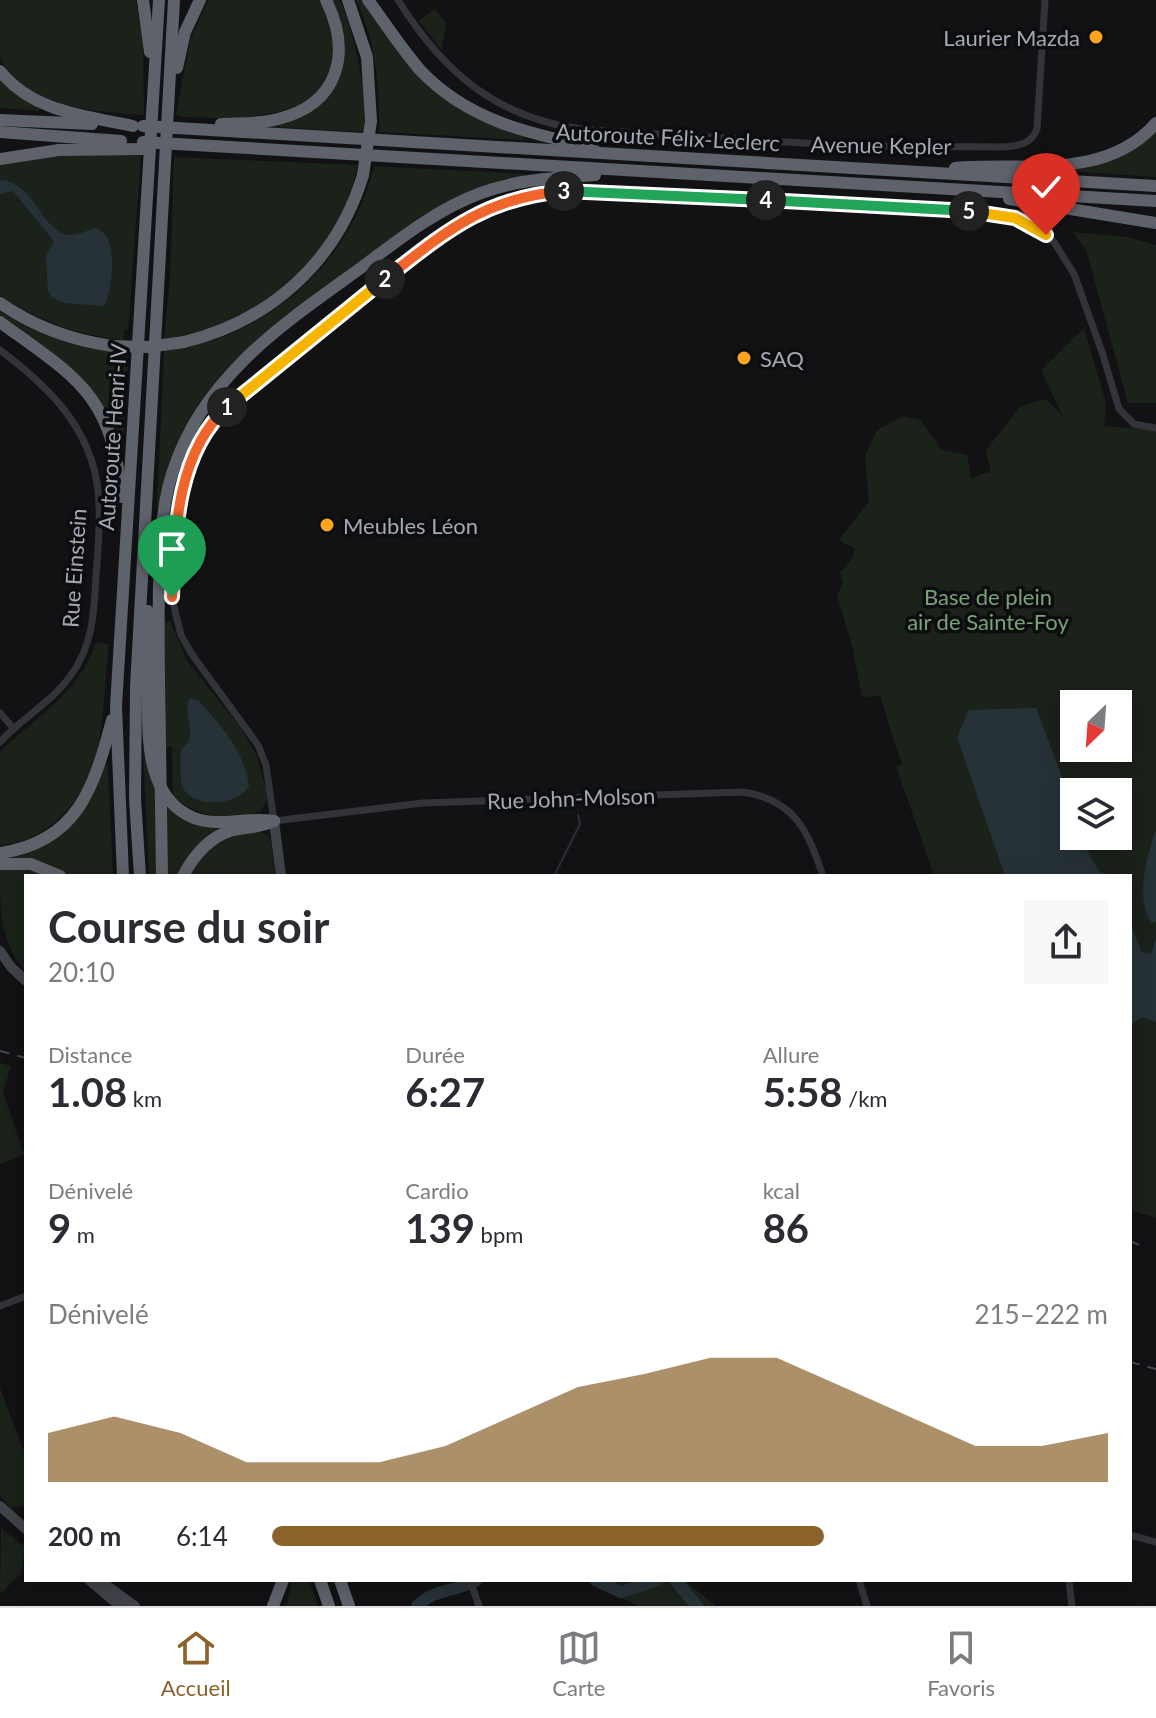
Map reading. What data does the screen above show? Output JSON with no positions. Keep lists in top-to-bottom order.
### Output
{
  "streets": {
    "highway": ["Autoroute Félix-Leclerc", "Autoroute Henri-IV"],
    "street": ["Avenue Kepler", "Rue Einstein", "Rue John-Molson"]
  },
  "parks": ["Base de plein air de Sainte-Foy"],
  "places": ["Laurier Mazda", "SAQ", "Meubles Léon"],
  "north": "bottom left",
  "page": {
    "pins": [
      "3",
      "4",
      "5",
      "2",
      "1"
    ],
    "heading": ["Course du soir", "20:10"],
    "stats": [
      ["Distance", "1.08 km"],
      ["Durée", "6:27"],
      ["Allure", "5:58 /km"],
      ["Dénivelé", "9 m"],
      ["Cardio", "139 bpm"],
      ["kcal", "86"]
    ],
    "chart": ["Dénivelé", "215–222 m"],
    "list": [
      {
        "name": "200 m",
        "note": "6:14"
      }
    ],
    "tabs": ["Accueil", "Carte", "Favoris"]
  }
}
